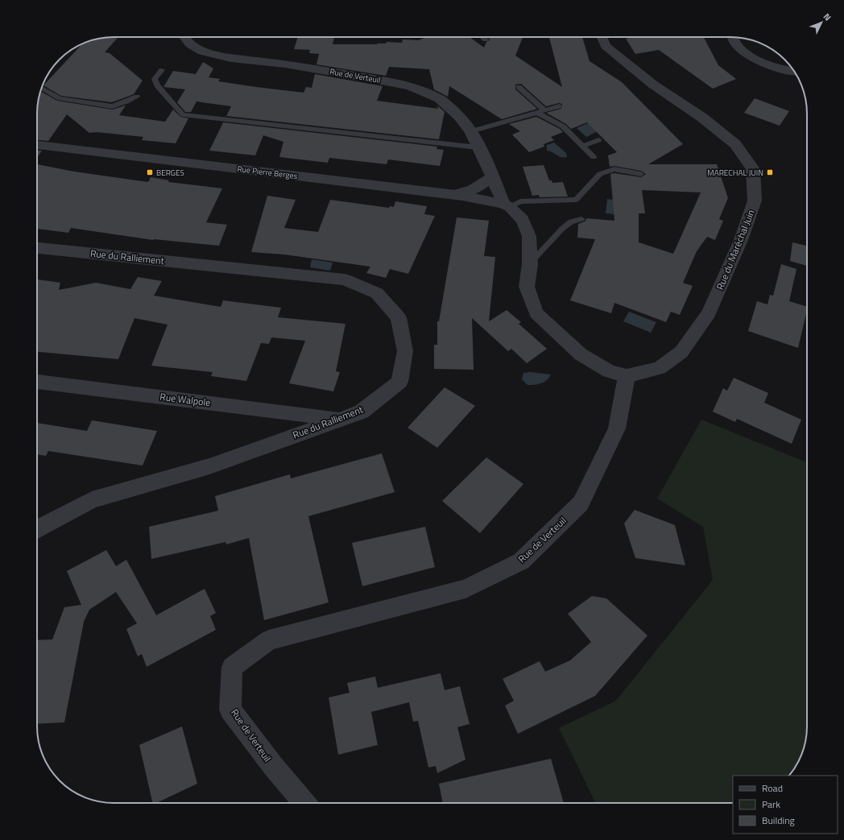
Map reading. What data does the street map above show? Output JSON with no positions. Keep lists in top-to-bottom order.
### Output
{
  "streets": {
    "street": [
      "Rue de Verteuil",
      "Rue Pierre Berges",
      "Rue du Maréchal Juin",
      "Rue du Ralliement",
      "Rue Walpole"
    ]
  },
  "crossings": [
    ["Rue de Verteuil", "Rue Pierre Berges"],
    ["Rue de Verteuil", "Rue du Maréchal Juin"],
    ["Rue du Ralliement", "Rue Walpole"]
  ],
  "places": {
    "transit": ["BERGES", "MARECHAL JUIN"]
  },
  "legend": ["Road", "Park", "Building"],
  "north": "top right"
}
